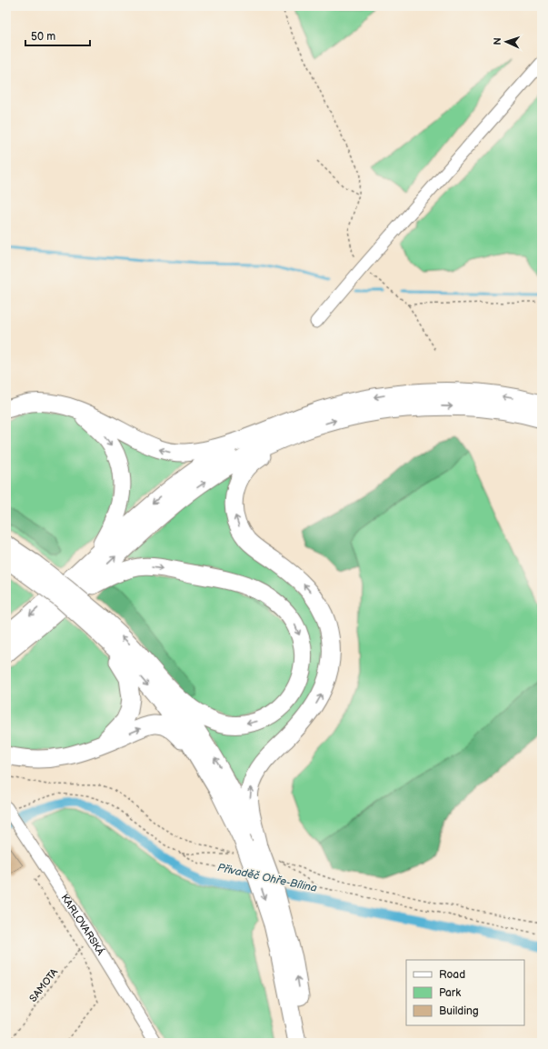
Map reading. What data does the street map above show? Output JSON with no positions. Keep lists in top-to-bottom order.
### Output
{
  "streets": {
    "street": ["KARLOVARSKÁ"],
    "path": ["SAMOTA"]
  },
  "crossings": [
    ["KARLOVARSKÁ", "SAMOTA"]
  ],
  "water": ["Přivaděč Ohře-Bílina"],
  "legend": ["Road", "Park", "Building"],
  "scale_bar": "50 m",
  "north": "left"
}
